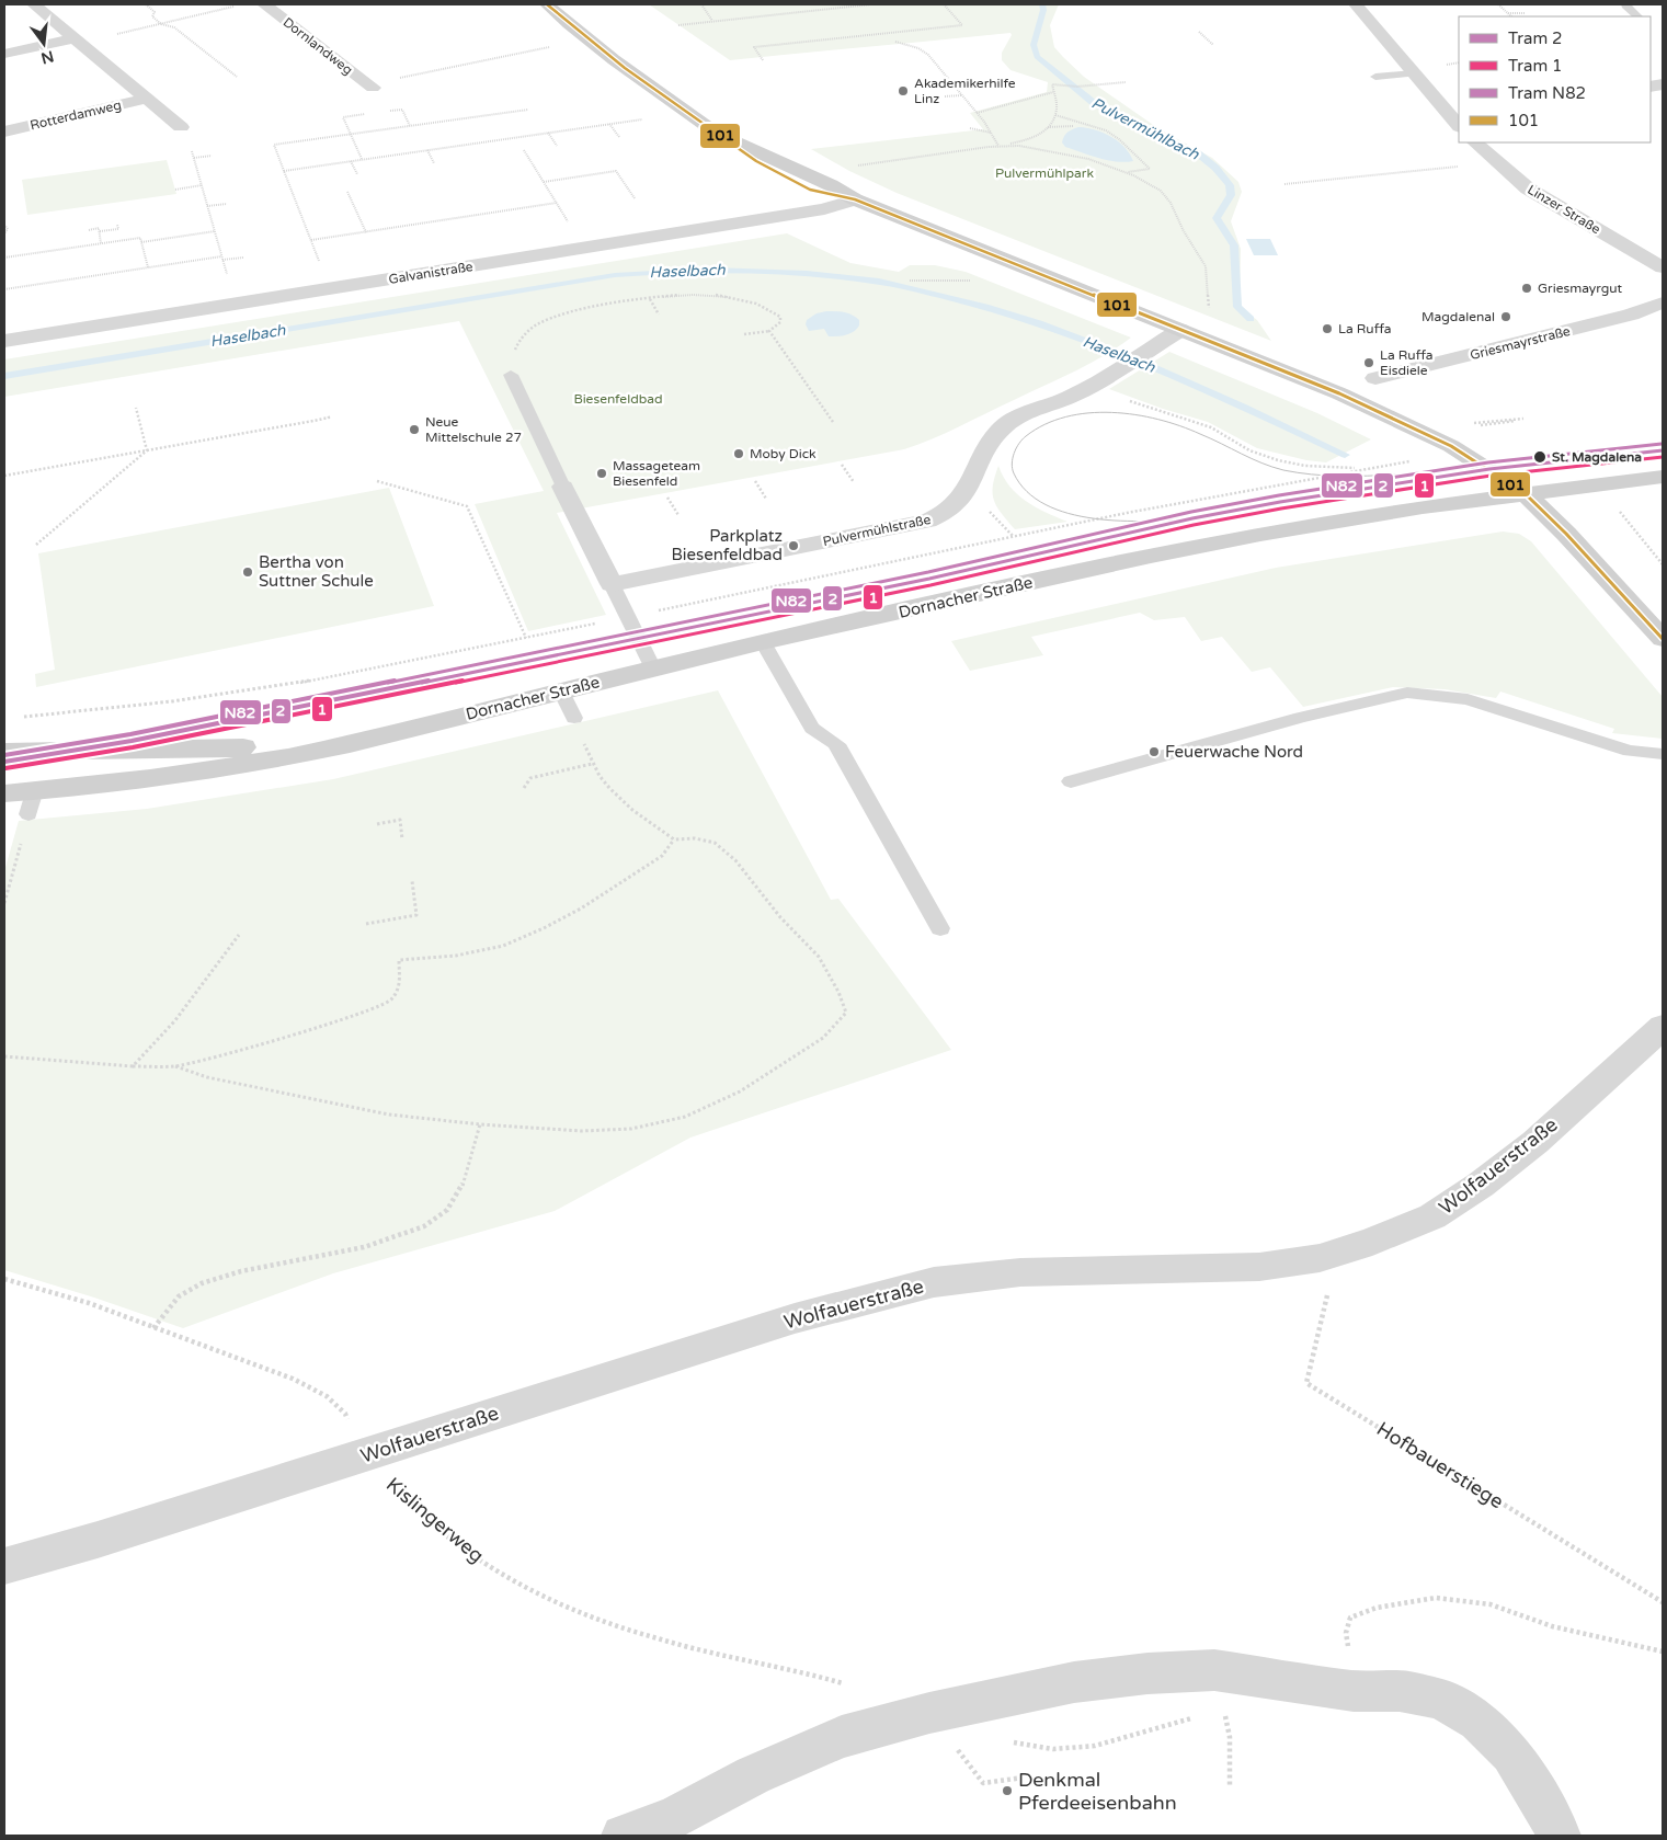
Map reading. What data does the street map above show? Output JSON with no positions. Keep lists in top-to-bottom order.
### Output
{
  "streets": {
    "street": [
      "Dornlandweg",
      "Rotterdamweg",
      "Linzer Straße",
      "Galvanistraße",
      "Griesmayrstraße",
      "Pulvermühlstraße",
      "Dornacher Straße",
      "Wolfauerstraße"
    ],
    "path": ["Hofbauerstiege", "Kislingerweg"]
  },
  "crossings": [
    ["Wolfauerstraße", "Kislingerweg"]
  ],
  "water": ["Pulvermühlbach", "Haselbach"],
  "parks": ["Pulvermühlpark", "Biesenfeldbad"],
  "places": [
    "Akademikerhilfe Linz",
    "Griesmayrgut",
    "Magdalenal",
    "La Ruffa",
    "La Ruffa Eisdiele",
    "Neue Mittelschule 27",
    "Moby Dick",
    "St. Magdalena",
    "Massageteam Biesenfeld",
    "Parkplatz Biesenfeldbad",
    "Bertha von Suttner Schule",
    "Feuerwache Nord",
    "Denkmal Pferdeeisenbahn"
  ],
  "lines": [
    "transit line 101",
    "tram line N82",
    "tram line 2",
    "tram line 1"
  ],
  "legend": [
    "Tram 2",
    "Tram 1",
    "Tram N82",
    "101"
  ],
  "north": "bottom"
}
